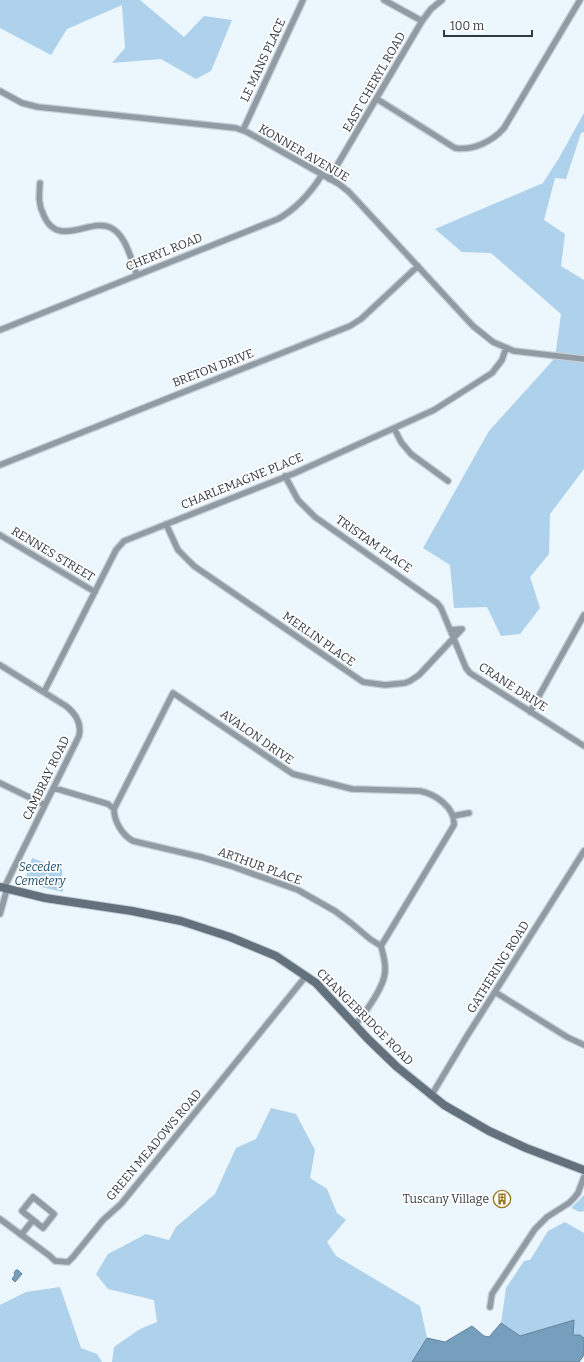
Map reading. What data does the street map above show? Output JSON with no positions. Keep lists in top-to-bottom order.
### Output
{
  "streets": {
    "main road": ["CHANGEBRIDGE ROAD"],
    "street": [
      "LE MANS PLACE",
      "EAST CHERYL ROAD",
      "KONNER AVENUE",
      "CHERYL ROAD",
      "BRETON DRIVE",
      "CHARLEMAGNE PLACE",
      "TRISTAM PLACE",
      "RENNES STREET",
      "MERLIN PLACE",
      "CRANE DRIVE",
      "AVALON DRIVE",
      "CAMBRAY ROAD",
      "ARTHUR PLACE",
      "GATHERING ROAD",
      "GREEN MEADOWS ROAD"
    ]
  },
  "crossings": [
    ["LE MANS PLACE", "KONNER AVENUE"],
    ["EAST CHERYL ROAD", "KONNER AVENUE"],
    ["KONNER AVENUE", "CHERYL ROAD"],
    ["KONNER AVENUE", "BRETON DRIVE"],
    ["KONNER AVENUE", "CHARLEMAGNE PLACE"],
    ["CHARLEMAGNE PLACE", "TRISTAM PLACE"],
    ["CHARLEMAGNE PLACE", "RENNES STREET"],
    ["CHARLEMAGNE PLACE", "MERLIN PLACE"],
    ["CHARLEMAGNE PLACE", "CAMBRAY ROAD"],
    ["TRISTAM PLACE", "CRANE DRIVE"],
    ["MERLIN PLACE", "CRANE DRIVE"],
    ["AVALON DRIVE", "ARTHUR PLACE"],
    ["CAMBRAY ROAD", "CHANGEBRIDGE ROAD"],
    ["GATHERING ROAD", "CHANGEBRIDGE ROAD"],
    ["CHANGEBRIDGE ROAD", "GREEN MEADOWS ROAD"]
  ],
  "parks": ["Seceder Cemetery"],
  "places": {
    "building": ["Tuscany Village"]
  },
  "scale_bar": "100 m"
}
